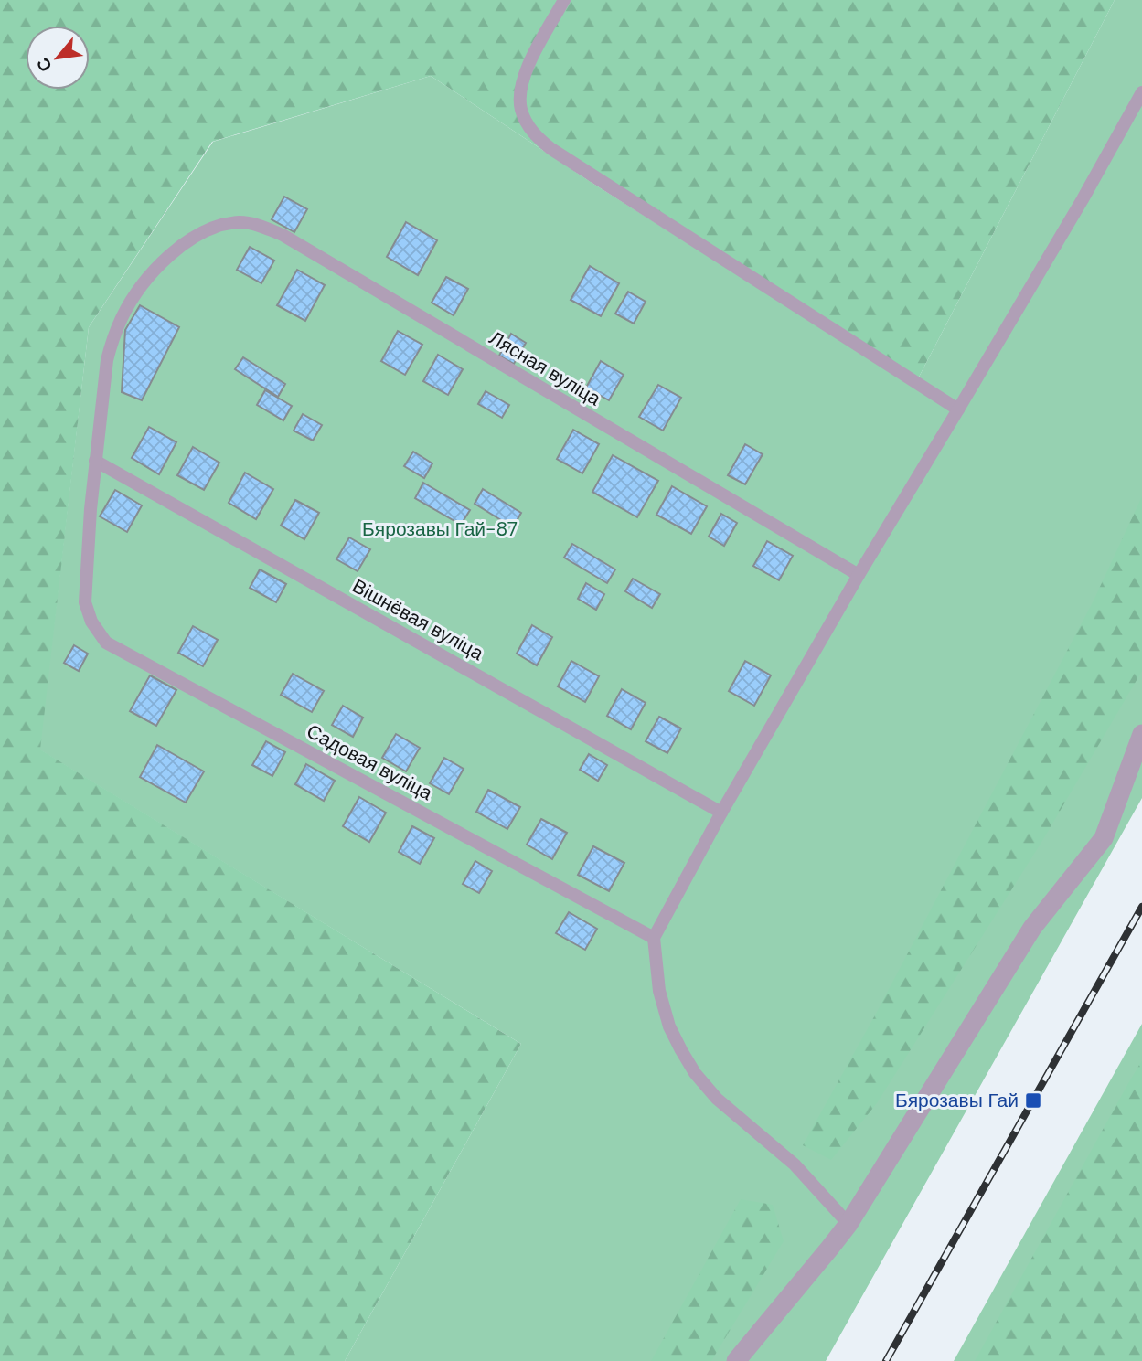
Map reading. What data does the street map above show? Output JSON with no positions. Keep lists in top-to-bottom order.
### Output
{
  "streets": {
    "lane": ["Лясная вуліца", "Вішнёвая вуліца", "Садовая вуліца"]
  },
  "crossings": [
    ["Лясная вуліца", "Вішнёвая вуліца"],
    ["Лясная вуліца", "Садовая вуліца"]
  ],
  "parks": ["Бярозавы Гай-87"],
  "places": {
    "transit": ["Бярозавы Гай"]
  },
  "north": "bottom left"
}
